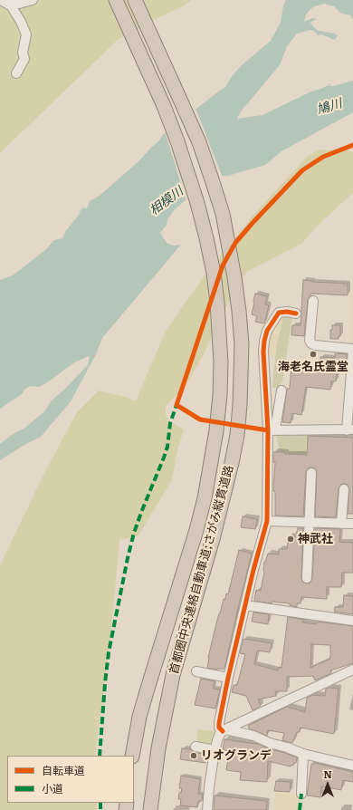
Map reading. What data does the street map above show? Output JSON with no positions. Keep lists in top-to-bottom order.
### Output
{
  "streets": {
    "highway": ["首都圏中央連絡自動車道;さがみ縦貫道路"]
  },
  "water": ["鳩川", "相模川"],
  "places": ["海老名氏霊堂", "神武社", "リオグランデ"],
  "legend": ["自転車道", "小道"],
  "north": "top"
}
